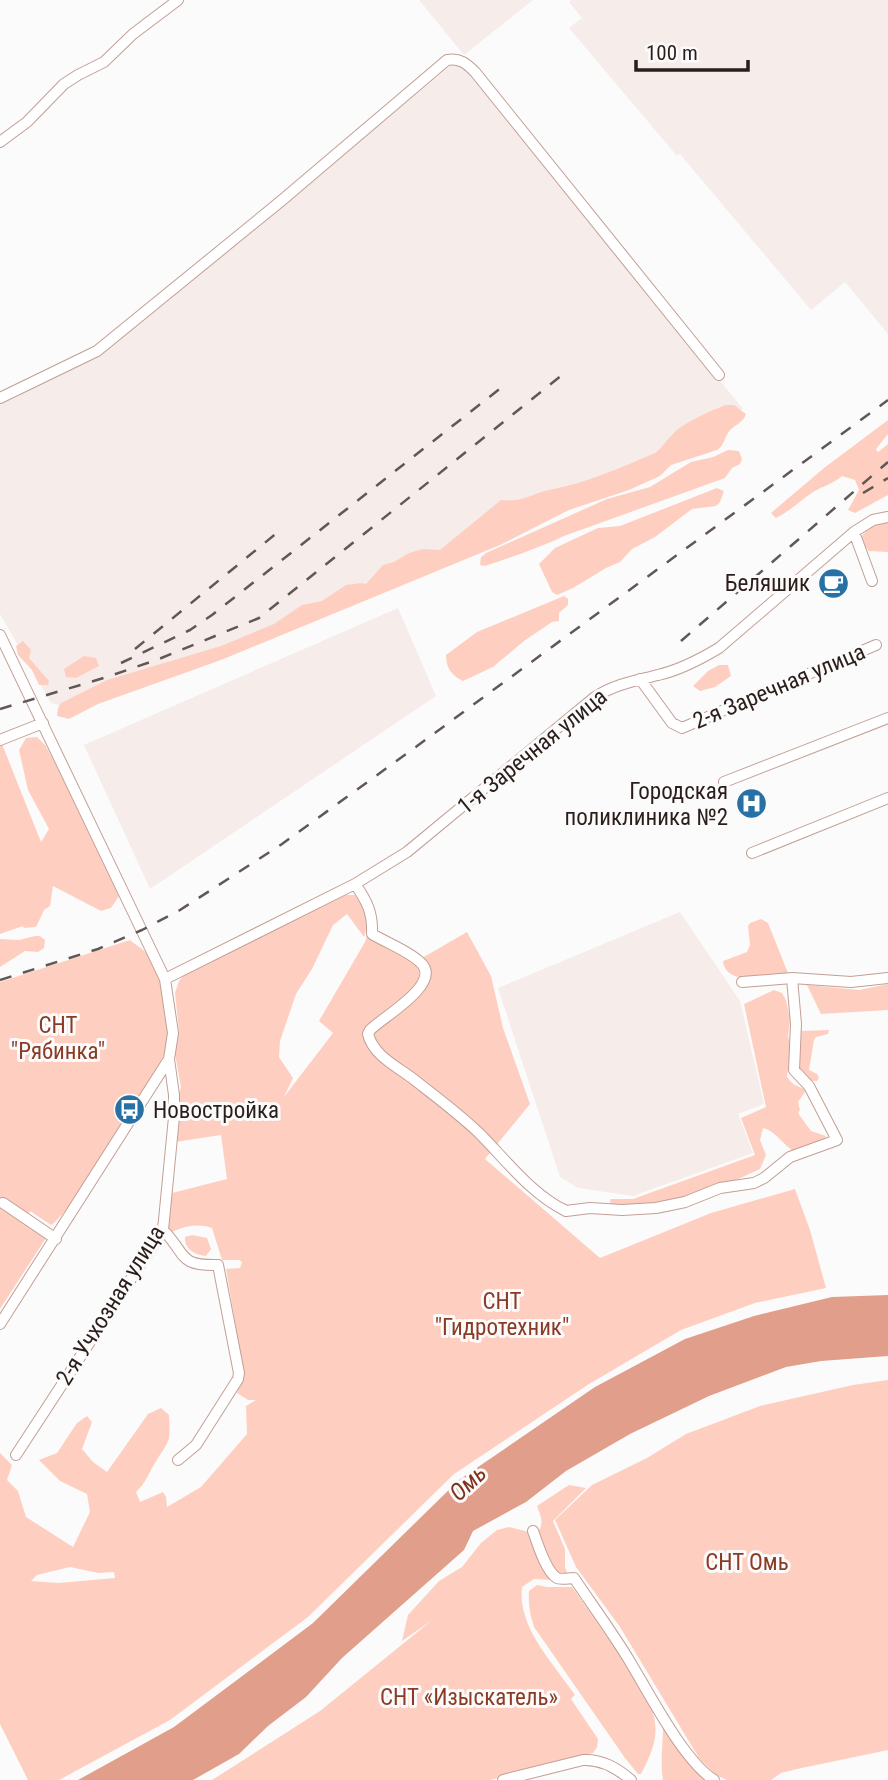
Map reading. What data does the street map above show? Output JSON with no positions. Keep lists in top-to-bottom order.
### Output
{
  "streets": {
    "street": ["2-я Заречная улица", "1-я Заречная улица", "2-я Учхозная улица"]
  },
  "crossings": [
    ["2-я Заречная улица", "1-я Заречная улица"],
    ["1-я Заречная улица", "2-я Учхозная улица"]
  ],
  "water": ["Омь"],
  "parks": [
    "СНТ \"Рябинка\"",
    "СНТ \"Гидротехник\"",
    "СНТ Омь",
    "СНТ «Изыскатель»"
  ],
  "places": {
    "cafe": ["Беляшик"],
    "hospital": ["Городская поликлиника №2"],
    "bus stop": ["Новостройка"]
  },
  "scale_bar": "100 m"
}
